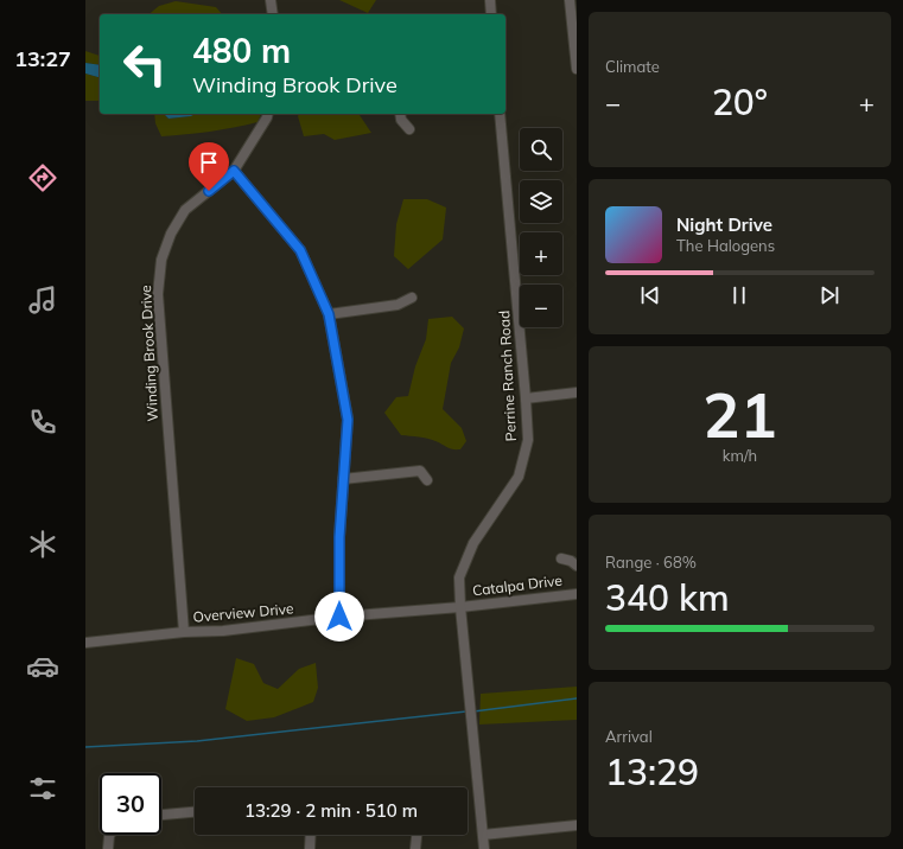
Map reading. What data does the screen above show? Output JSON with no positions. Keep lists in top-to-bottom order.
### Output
{
  "streets": {
    "street": [
      "Winding Brook Drive",
      "Perrine Ranch Road",
      "Catalpa Drive",
      "Overview Drive"
    ]
  },
  "crossings": [
    ["Winding Brook Drive", "Overview Drive"],
    ["Perrine Ranch Road", "Catalpa Drive"],
    ["Perrine Ranch Road", "Overview Drive"],
    ["Catalpa Drive", "Overview Drive"]
  ],
  "page": {
    "tabs": "13:27",
    "tile": [
      "Climate",
      ["21", "km/h"],
      ["Range · 68%", "340 km"],
      ["Arrival", "13:29"]
    ],
    "turn": ["480 m", "Winding Brook Drive"],
    "heat": ["−", "20°", "+"],
    "map_buttons": ["+", "−"],
    "song": ["Night Drive", "The Halogens"],
    "limit": "30",
    "trip": "13:29 · 2 min · 510 m"
  }
}
